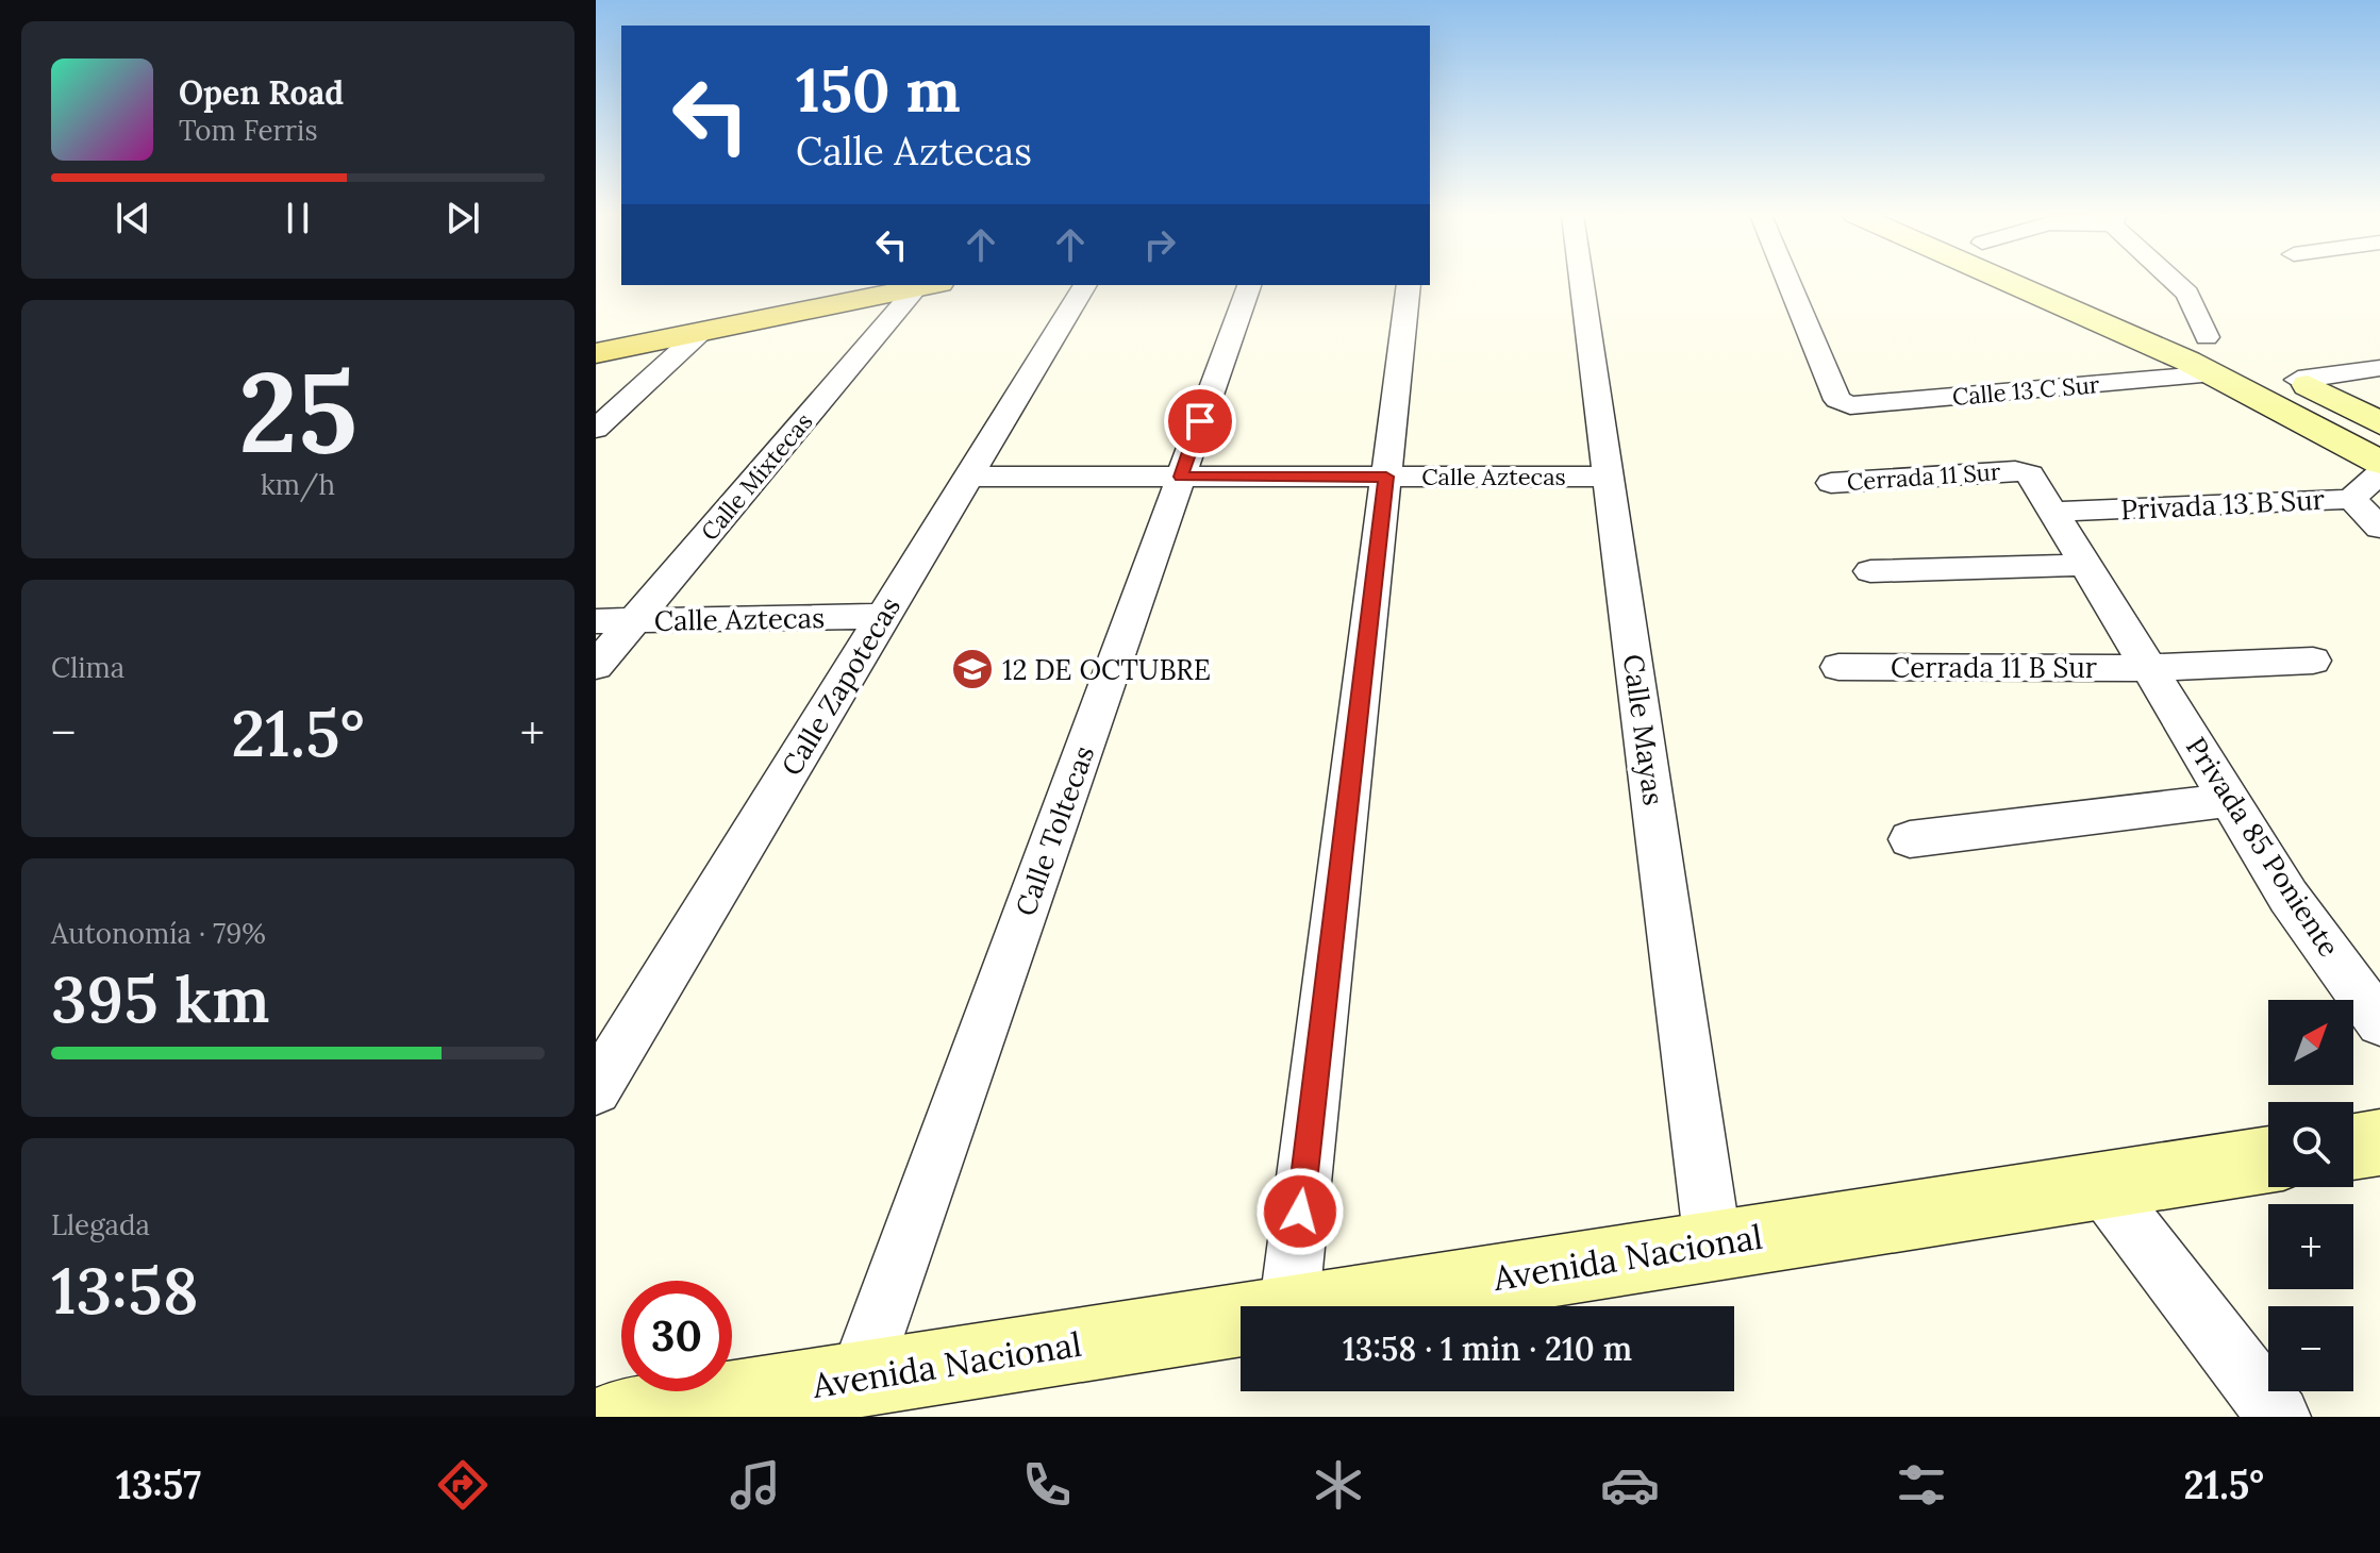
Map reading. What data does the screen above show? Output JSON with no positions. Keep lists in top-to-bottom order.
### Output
{
  "streets": {
    "main road": ["Avenida Nacional"],
    "street": [
      "Calle 13 C Sur",
      "Calle Mixtecas",
      "Calle Aztecas",
      "Cerrada 11 Sur",
      "Privada 13 B Sur",
      "Cerrada 11 B Sur",
      "Calle Zapotecas",
      "Calle Mayas",
      "Calle Toltecas",
      "Privada 85 Poniente"
    ]
  },
  "crossings": [
    ["Calle Mixtecas", "Calle Aztecas"],
    ["Calle Aztecas", "Calle Zapotecas"],
    ["Calle Aztecas", "Calle Mayas"],
    ["Calle Aztecas", "Calle Toltecas"],
    ["Cerrada 11 Sur", "Privada 85 Poniente"],
    ["Privada 13 B Sur", "Privada 85 Poniente"],
    ["Cerrada 11 B Sur", "Privada 85 Poniente"],
    ["Calle Mayas", "Avenida Nacional"],
    ["Calle Toltecas", "Avenida Nacional"]
  ],
  "places": {
    "school or university": ["12 DE OCTUBRE"]
  },
  "north": "top right",
  "page": {
    "turn": ["150 m", "Calle Aztecas"],
    "song": ["Open Road", "Tom Ferris"],
    "tile": [
      ["25", "km/h"],
      "Clima",
      ["Autonomía · 79%", "395 km"],
      ["Llegada", "13:58"]
    ],
    "heat": ["−", "21.5°", "+"],
    "map_buttons": ["+", "−"],
    "limit": "30",
    "trip": "13:58 · 1 min · 210 m",
    "tabs": ["13:57", "21.5°"]
  }
}
